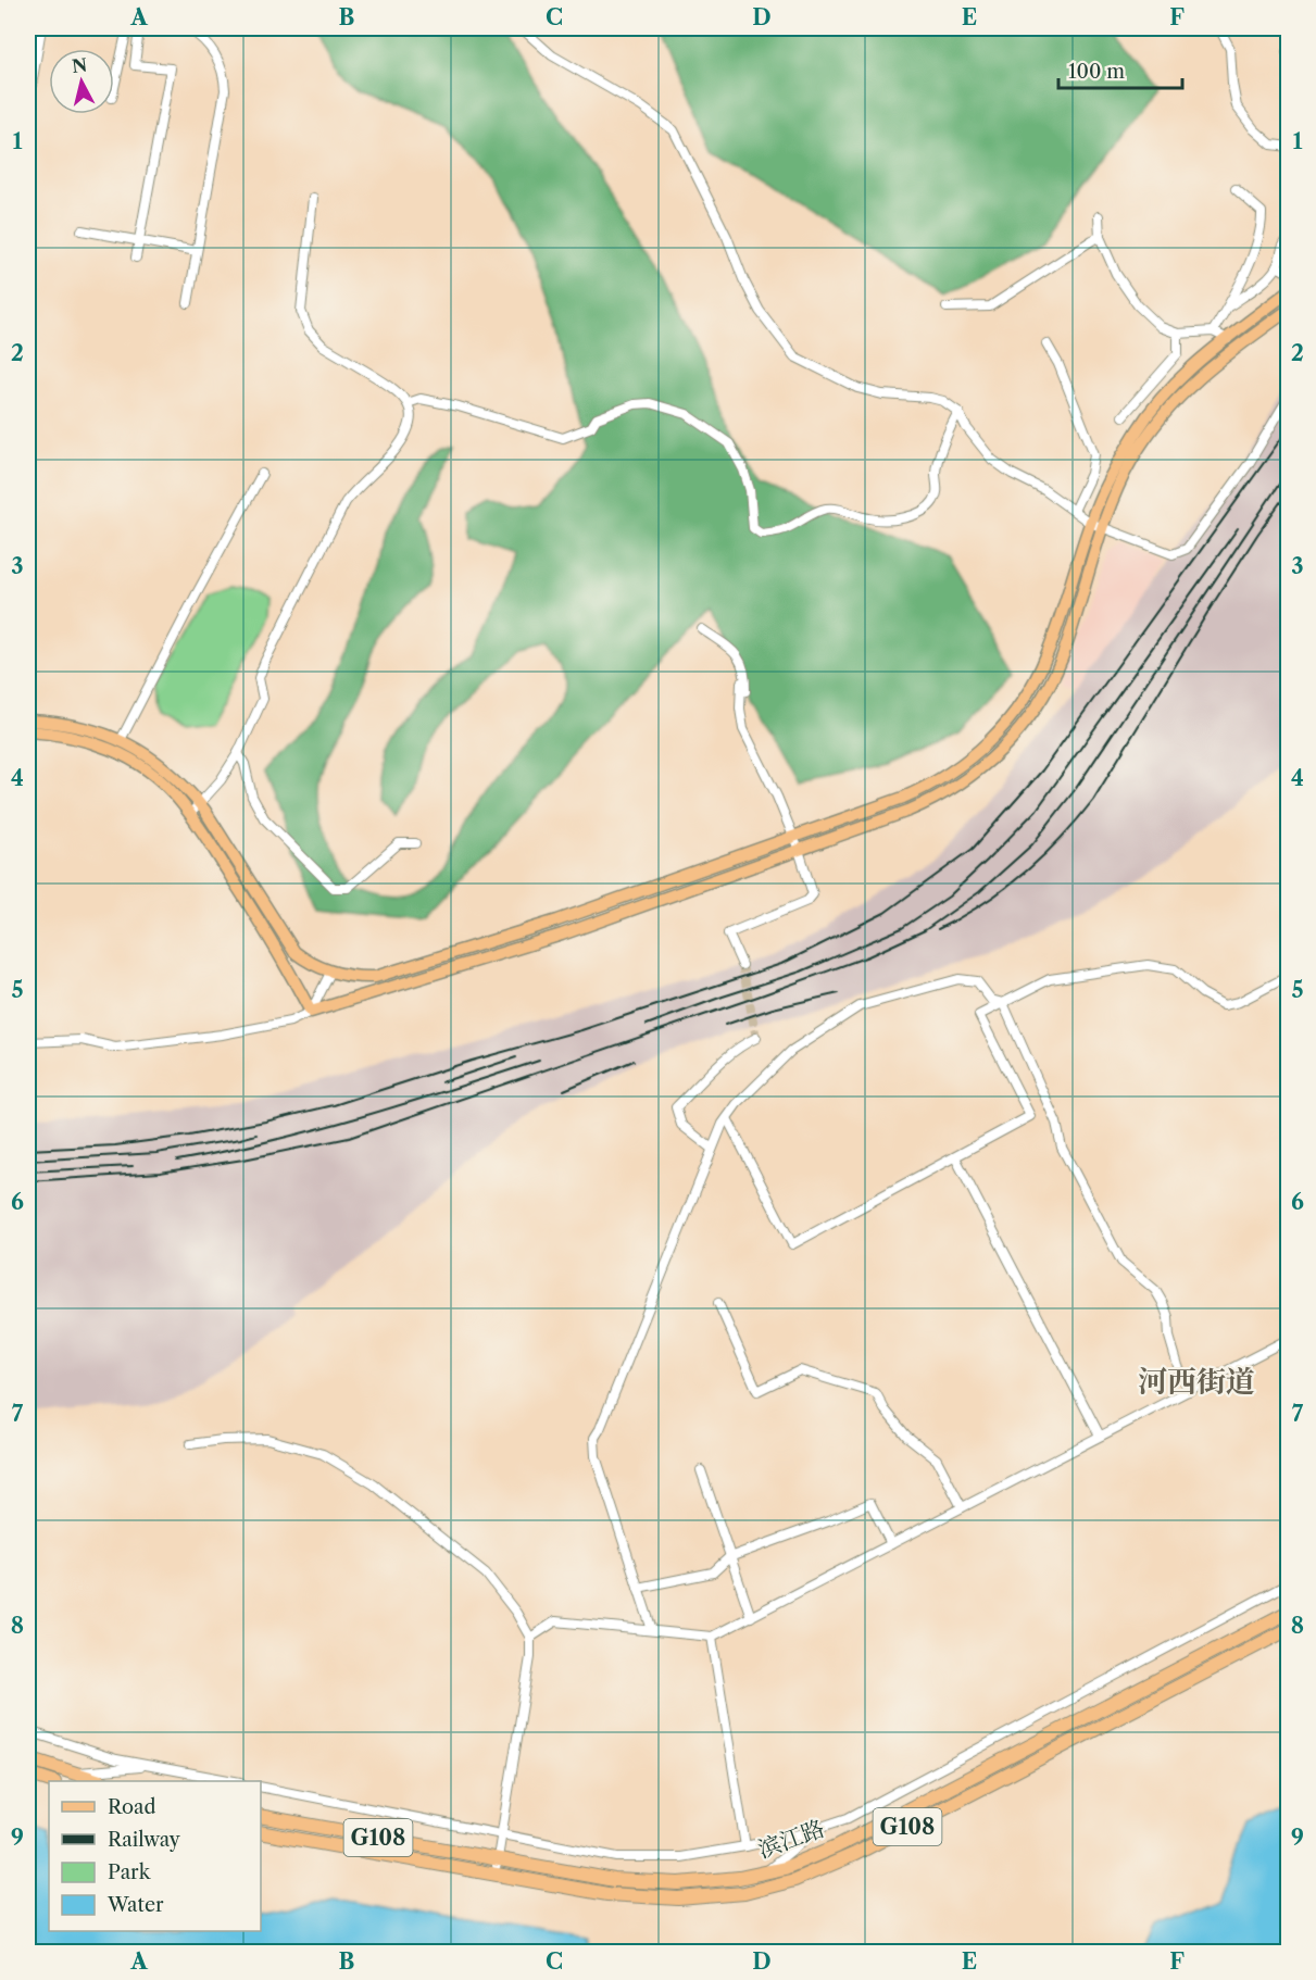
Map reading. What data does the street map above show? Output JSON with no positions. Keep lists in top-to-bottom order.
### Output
{
  "streets": {
    "highway": ["G108", "滨江路"]
  },
  "districts": ["河西街道"],
  "legend": [
    "Road",
    "Railway",
    "Park",
    "Water"
  ],
  "scale_bar": "100 m",
  "north": "top",
  "grid": {
    "columns": [
      "A",
      "B",
      "C",
      "D",
      "E",
      "F"
    ],
    "rows": [
      "1",
      "2",
      "3",
      "4",
      "5",
      "6",
      "7",
      "8",
      "9"
    ]
  }
}
